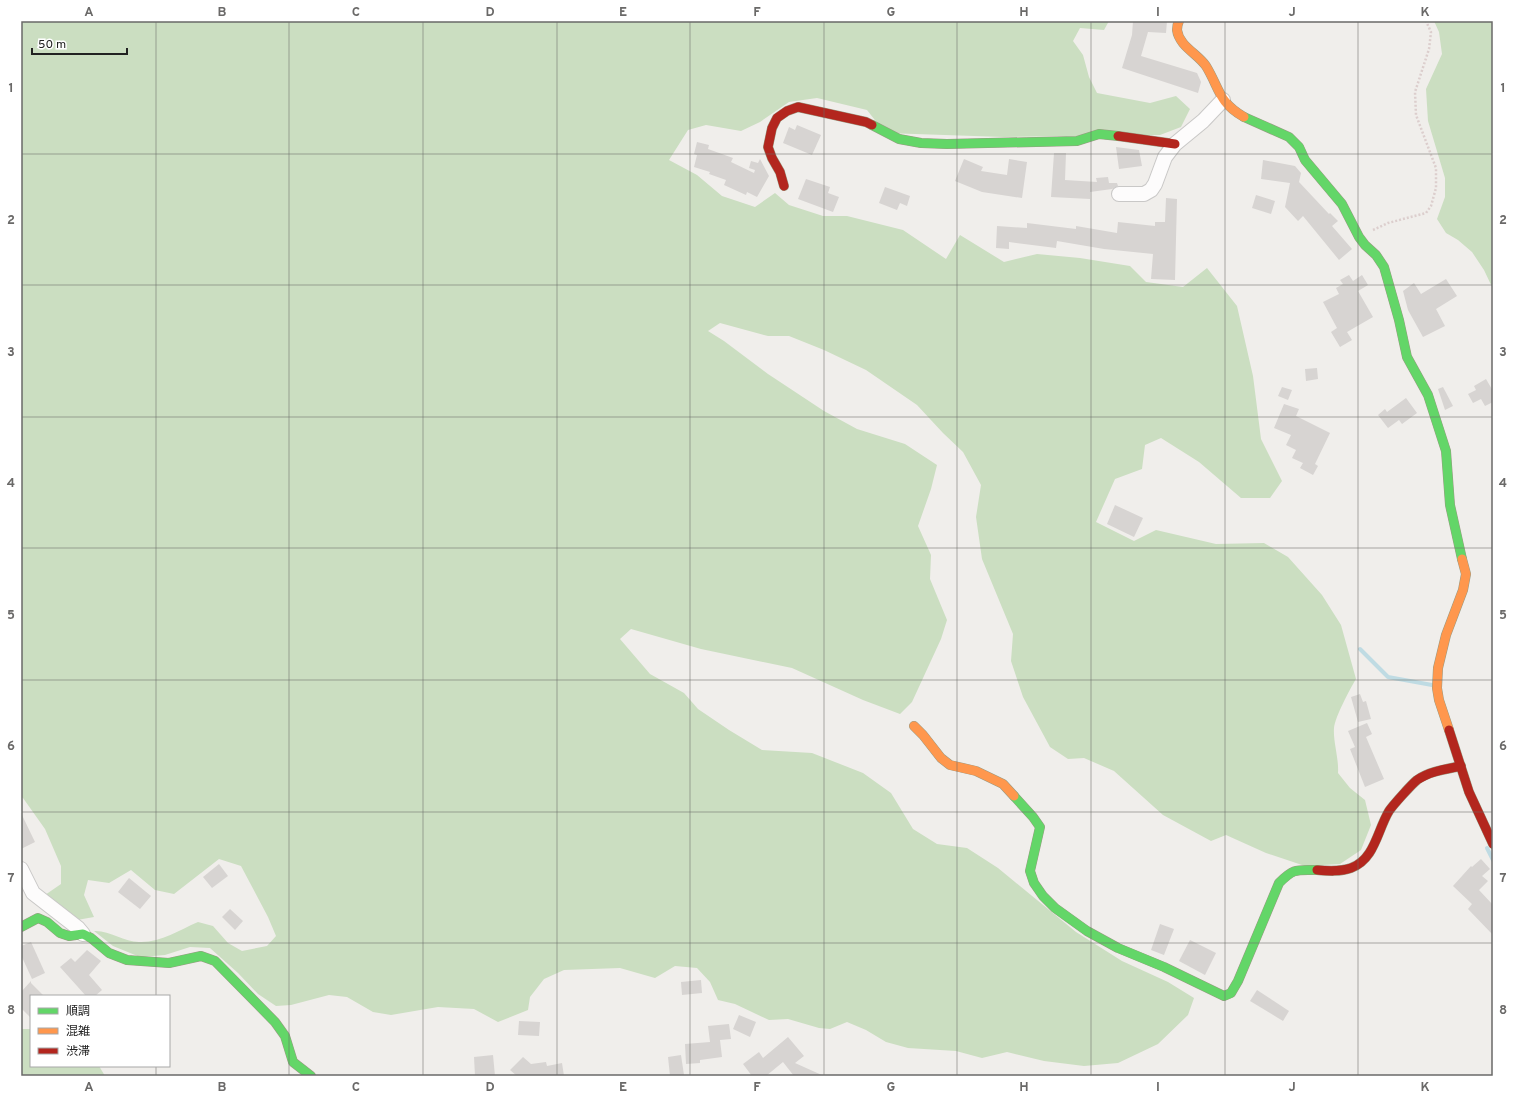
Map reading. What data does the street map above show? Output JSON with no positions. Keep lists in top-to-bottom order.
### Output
{
  "legend": ["順調", "混雑", "渋滞"],
  "scale_bar": "50 m",
  "grid": {
    "columns": [
      "A",
      "B",
      "C",
      "D",
      "E",
      "F",
      "G",
      "H",
      "I",
      "J",
      "K"
    ],
    "rows": [
      "1",
      "2",
      "3",
      "4",
      "5",
      "6",
      "7",
      "8"
    ]
  }
}
